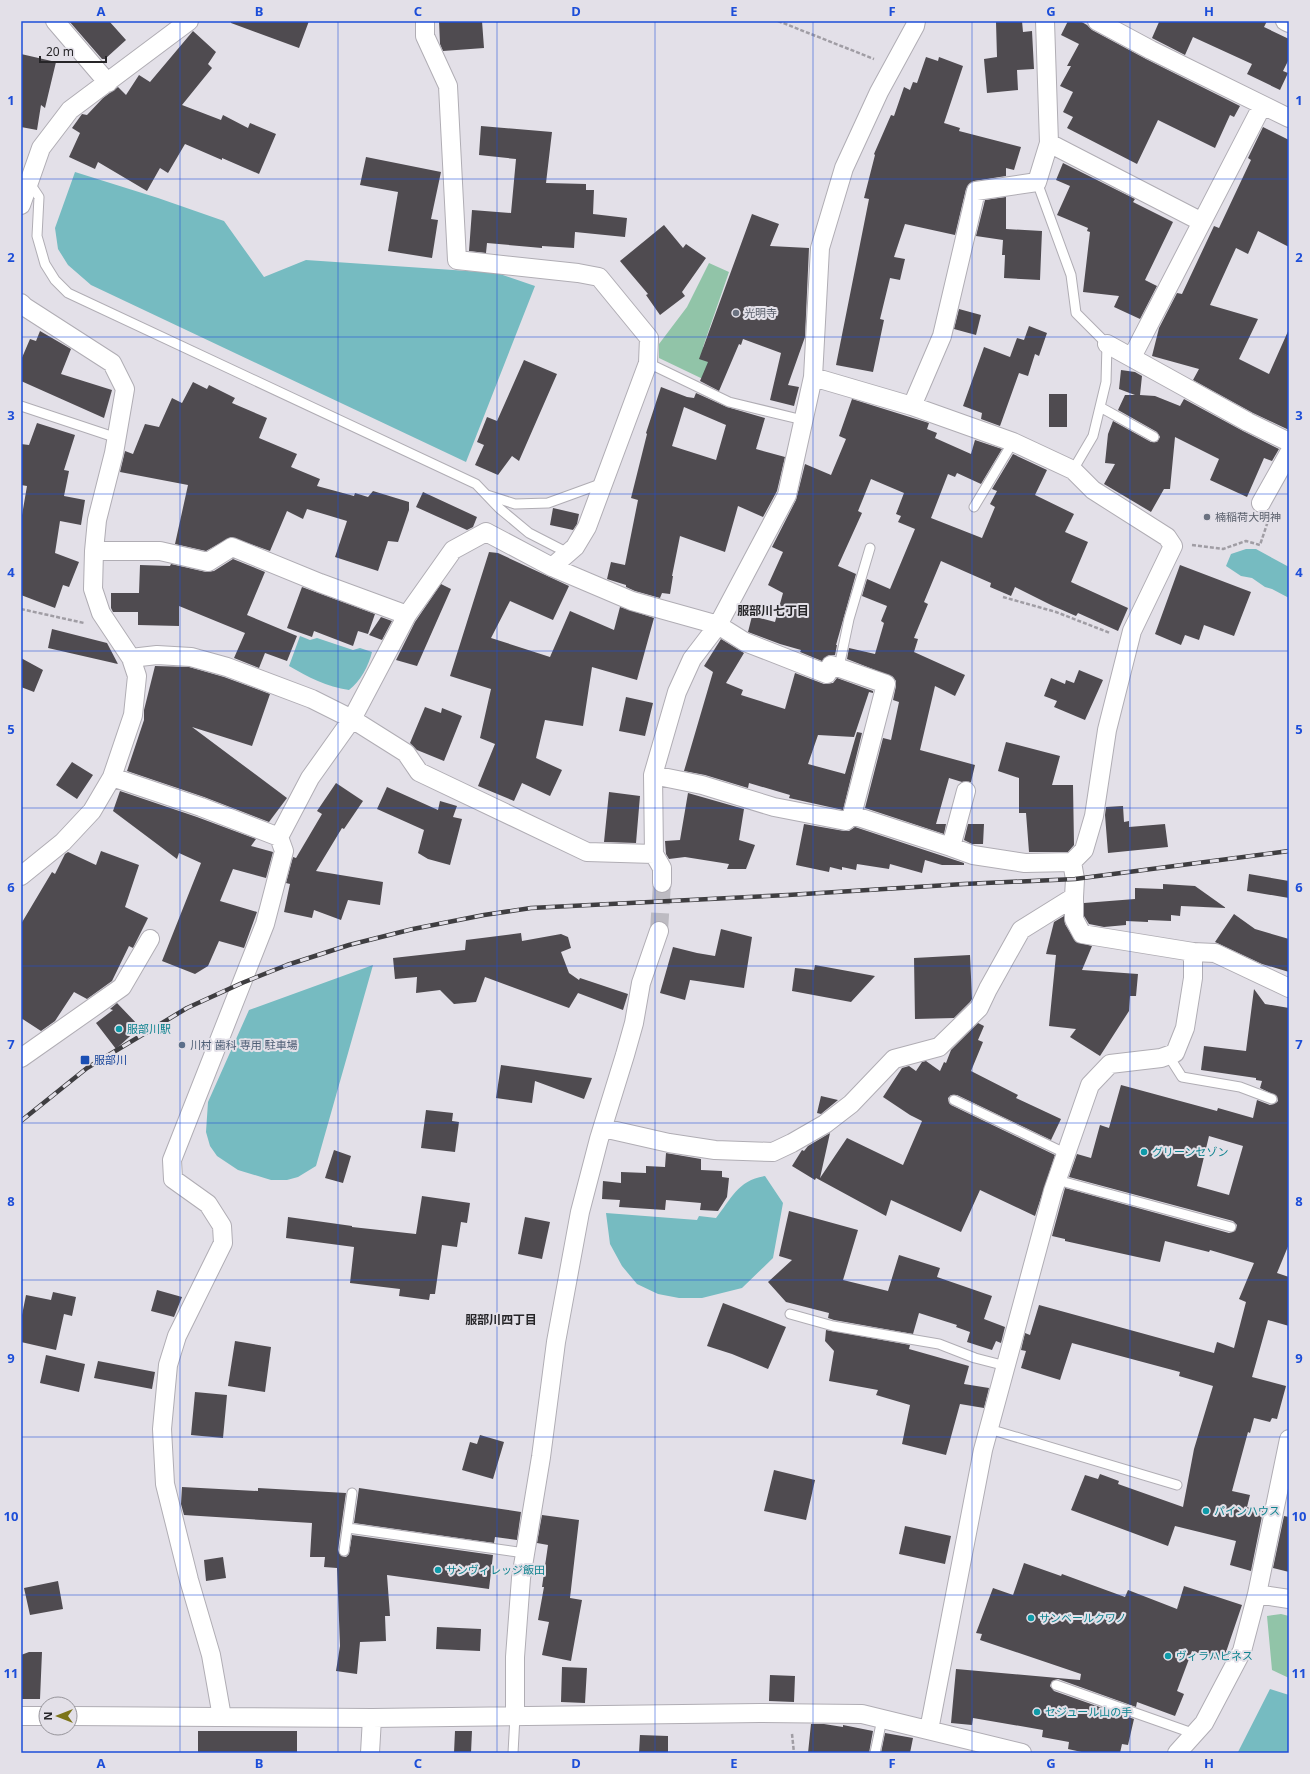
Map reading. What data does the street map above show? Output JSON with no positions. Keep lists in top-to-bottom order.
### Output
{
  "districts": ["服部川七丁目", "服部川四丁目"],
  "places": {
    "other": [
      "光明寺",
      "楠稲荷大明神",
      "服部川駅",
      "川村 歯科 専用 駐車場",
      "グリーンセゾン",
      "パインハウス",
      "サンヴィレッジ飯田",
      "サンベールクワノ",
      "ヴィラハピネス",
      "セジュール山の手"
    ],
    "transit": ["服部川"]
  },
  "scale_bar": "20 m",
  "north": "left",
  "grid": {
    "columns": [
      "A",
      "B",
      "C",
      "D",
      "E",
      "F",
      "G",
      "H"
    ],
    "rows": [
      "1",
      "2",
      "3",
      "4",
      "5",
      "6",
      "7",
      "8",
      "9",
      "10",
      "11"
    ]
  }
}
